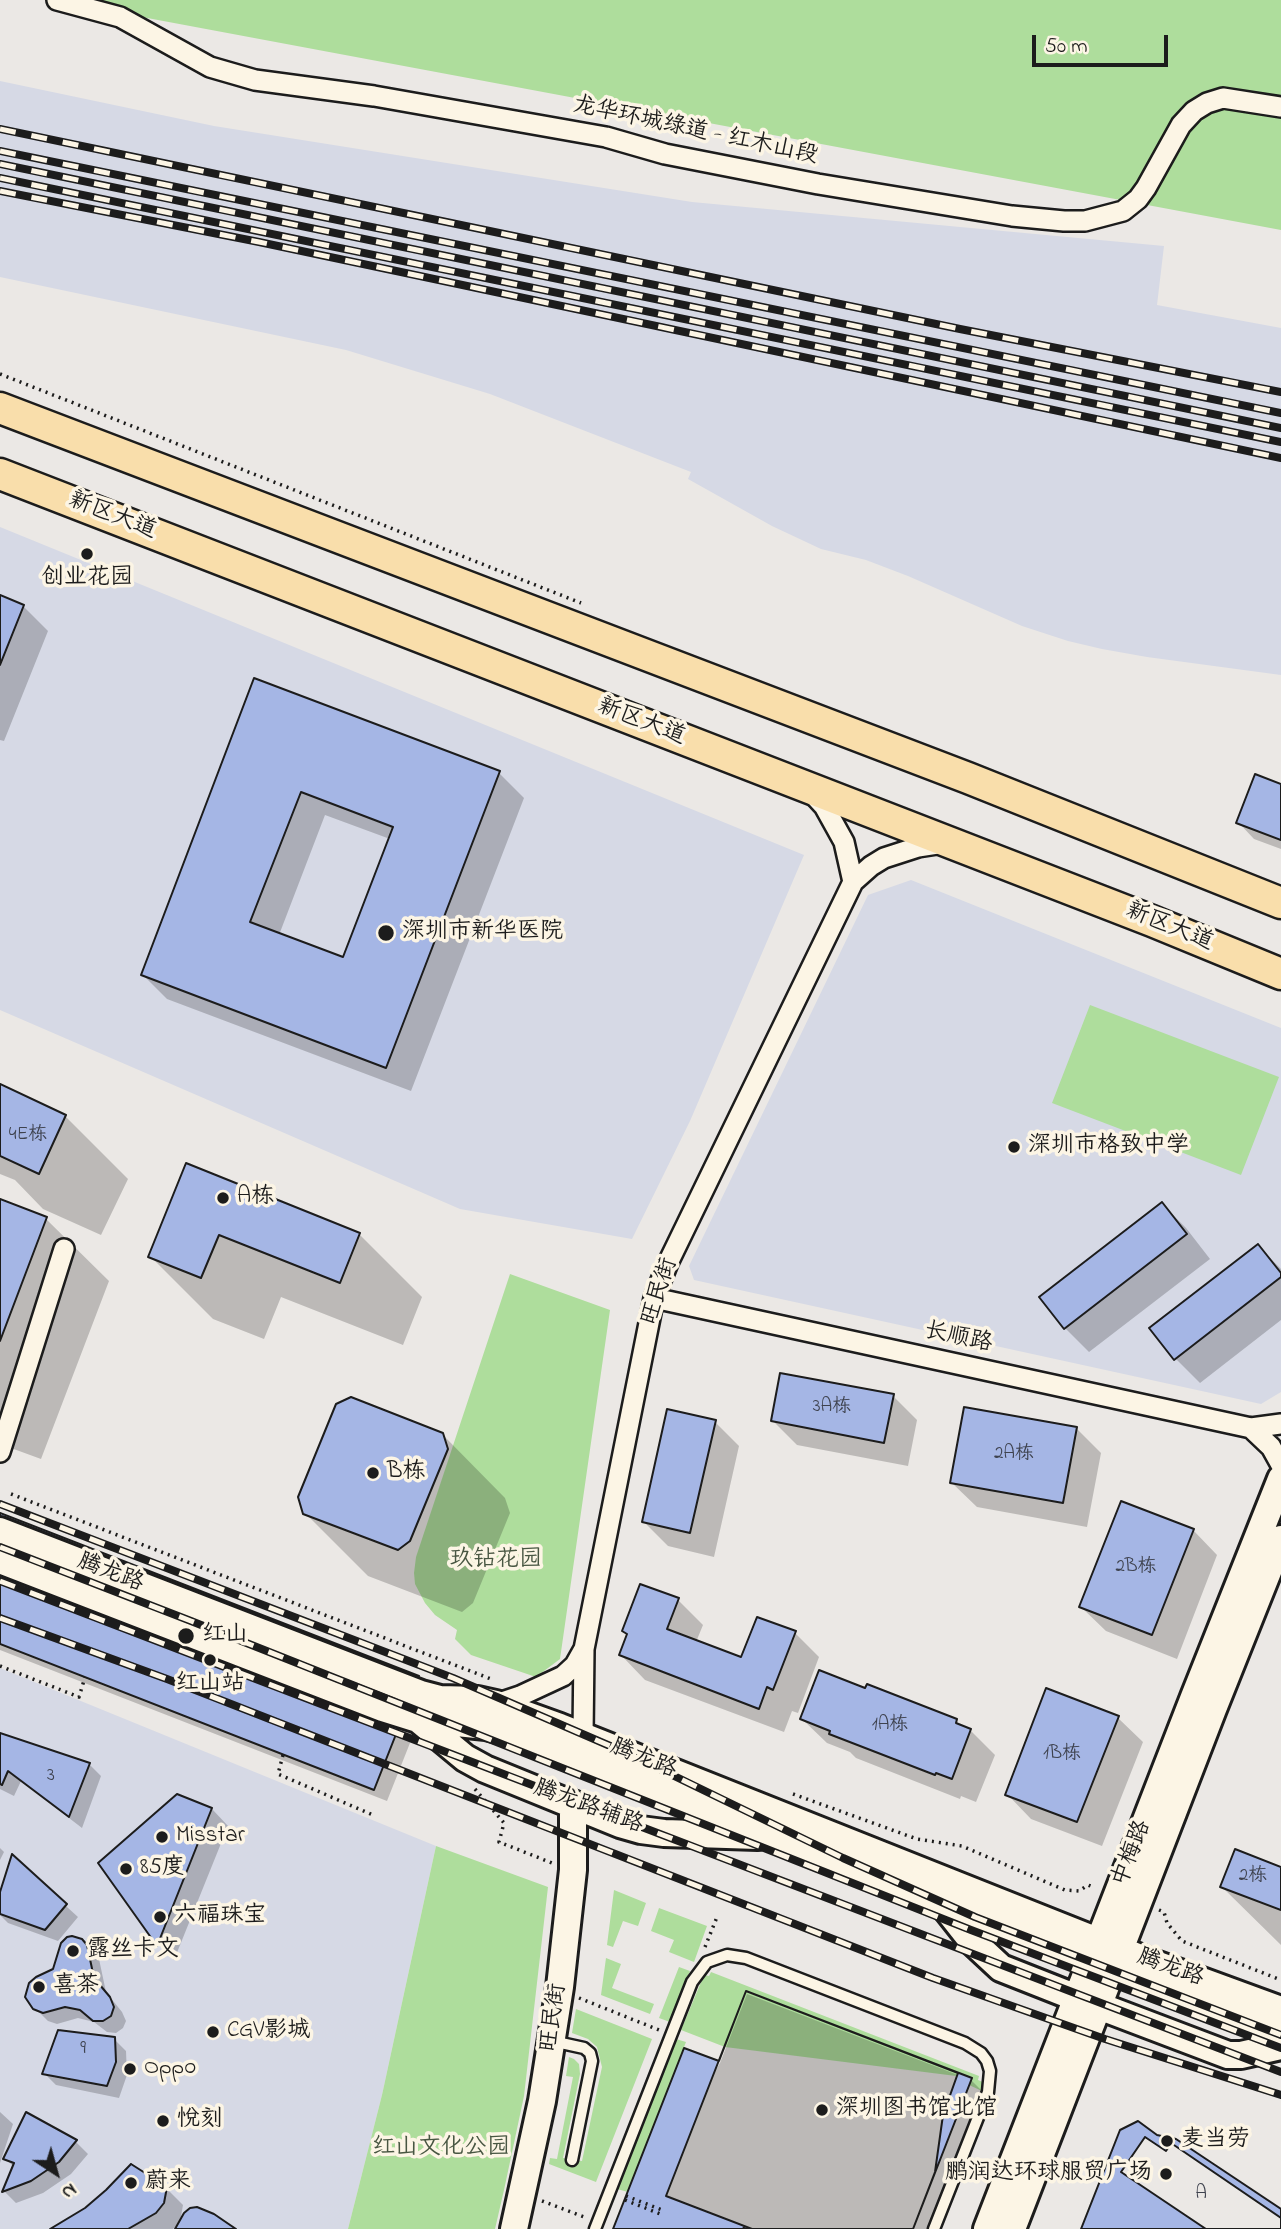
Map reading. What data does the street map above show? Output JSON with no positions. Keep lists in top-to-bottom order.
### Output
{
  "streets": {
    "main road": [
      "新区大道",
      "旺民街",
      "腾龙路",
      "腾龙路辅路",
      "中梅路"
    ],
    "street": ["龙华环城绿道 - 红木山段", "长顺路"]
  },
  "crossings": [
    ["旺民街", "长顺路"],
    ["旺民街", "腾龙路"],
    ["旺民街", "腾龙路辅路"],
    ["腾龙路", "腾龙路辅路"],
    ["腾龙路", "中梅路"]
  ],
  "parks": ["玖钻花园", "红山文化公园"],
  "places": [
    "创业花园",
    "深圳市新华医院",
    "深圳市格致中学",
    "A栋",
    "B栋",
    "红山",
    "红山站",
    "Misstar",
    "85度",
    "六福珠宝",
    "露丝卡文",
    "喜茶",
    "CGV影城",
    "Oppo",
    "深圳图书馆北馆",
    "悦刻",
    "麦当劳",
    "鹏润达环球服贸广场",
    "蔚来"
  ],
  "house_numbers": [
    "4E栋",
    "3A栋",
    "2A栋",
    "2B栋",
    "1A栋",
    "1B栋",
    "3",
    "2栋",
    "9",
    "A"
  ],
  "scale_bar": "50 m",
  "north": "bottom right"
}
